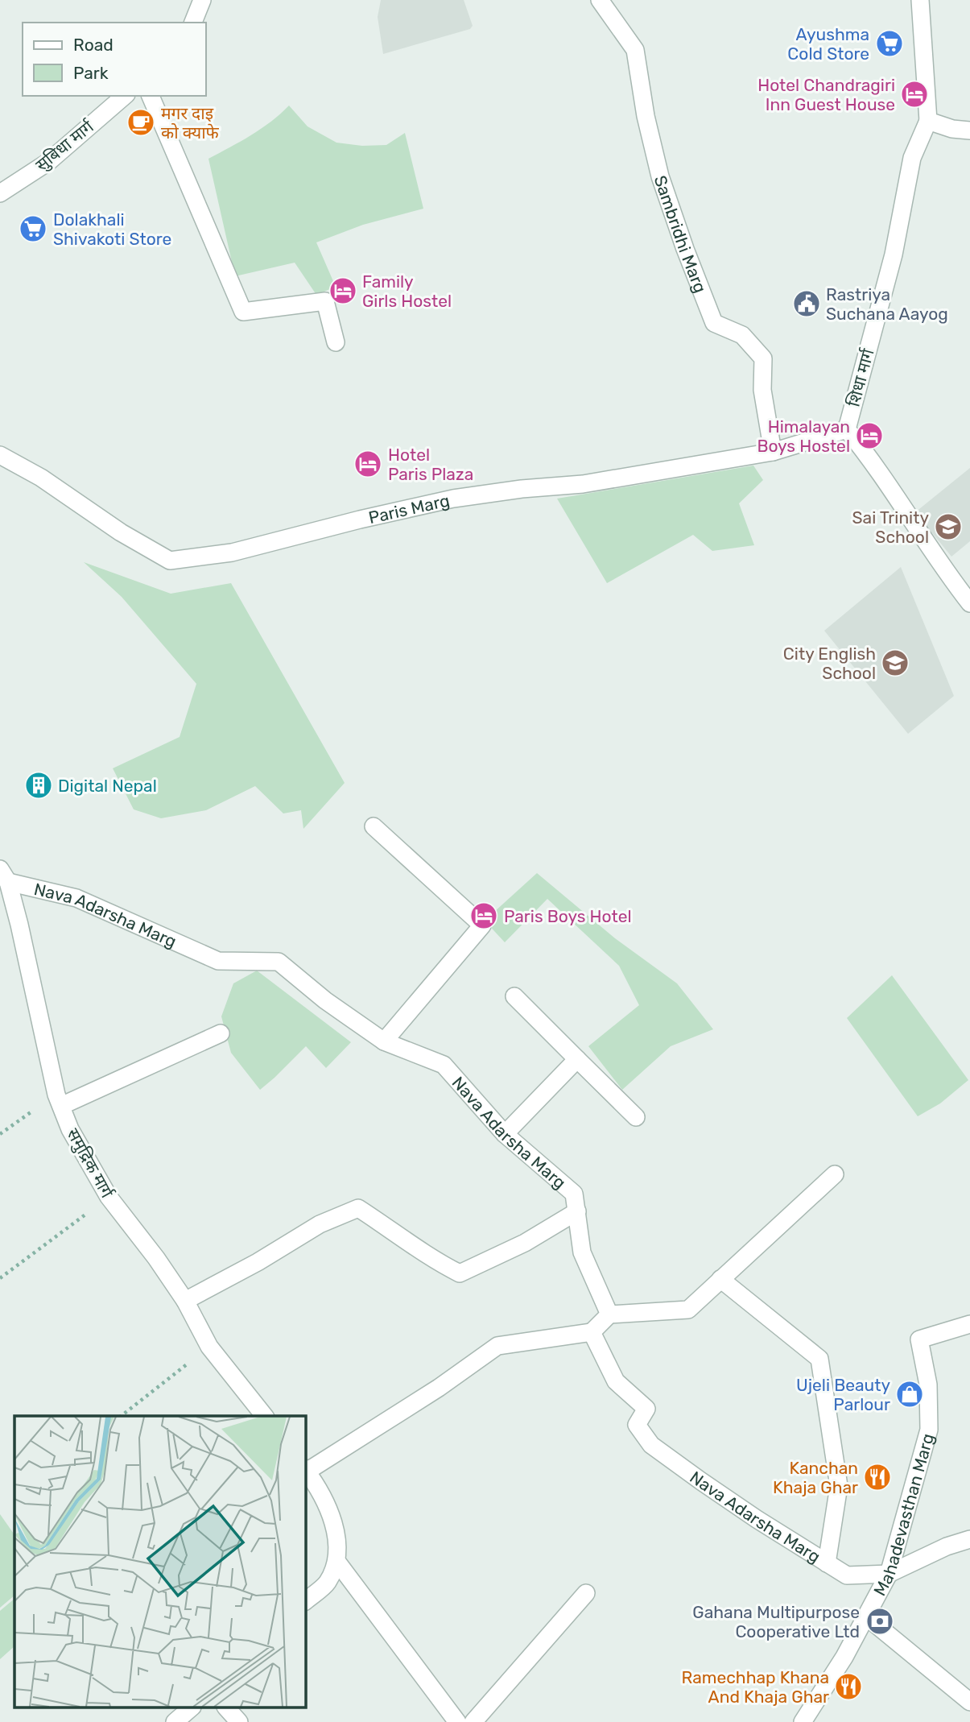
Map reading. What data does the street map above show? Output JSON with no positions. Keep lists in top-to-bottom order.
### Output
{
  "streets": {
    "street": [
      "सुबिधा मार्ग",
      "Sambridhi Marg",
      "शिधा मार्ग",
      "Paris Marg",
      "Nava Adarsha Marg",
      "समुद्रिक मार्ग",
      "Mahadevasthan Marg"
    ]
  },
  "crossings": [
    ["Sambridhi Marg", "Paris Marg"],
    ["शिधा मार्ग", "Paris Marg"],
    ["Nava Adarsha Marg", "समुद्रिक मार्ग"],
    ["Nava Adarsha Marg", "Mahadevasthan Marg"]
  ],
  "places": {
    "supermarket": ["Ayushma Cold Store", "Dolakhali Shivakoti Store"],
    "hotel": [
      "Hotel Chandragiri Inn Guest House",
      "Family Girls Hostel",
      "Himalayan Boys Hostel",
      "Hotel Paris Plaza",
      "Paris Boys Hotel"
    ],
    "cafe": ["मगर दाइ को क्याफे"],
    "public building": ["Rastriya Suchana Aayog"],
    "school or university": ["Sai Trinity School", "City English School"],
    "building": ["Digital Nepal"],
    "shop": ["Ujeli Beauty Parlour"],
    "restaurant": ["Kanchan Khaja Ghar", "Ramechhap Khana And Khaja Ghar"],
    "bank": ["Gahana Multipurpose Cooperative Ltd"]
  },
  "legend": ["Road", "Park"]
}
